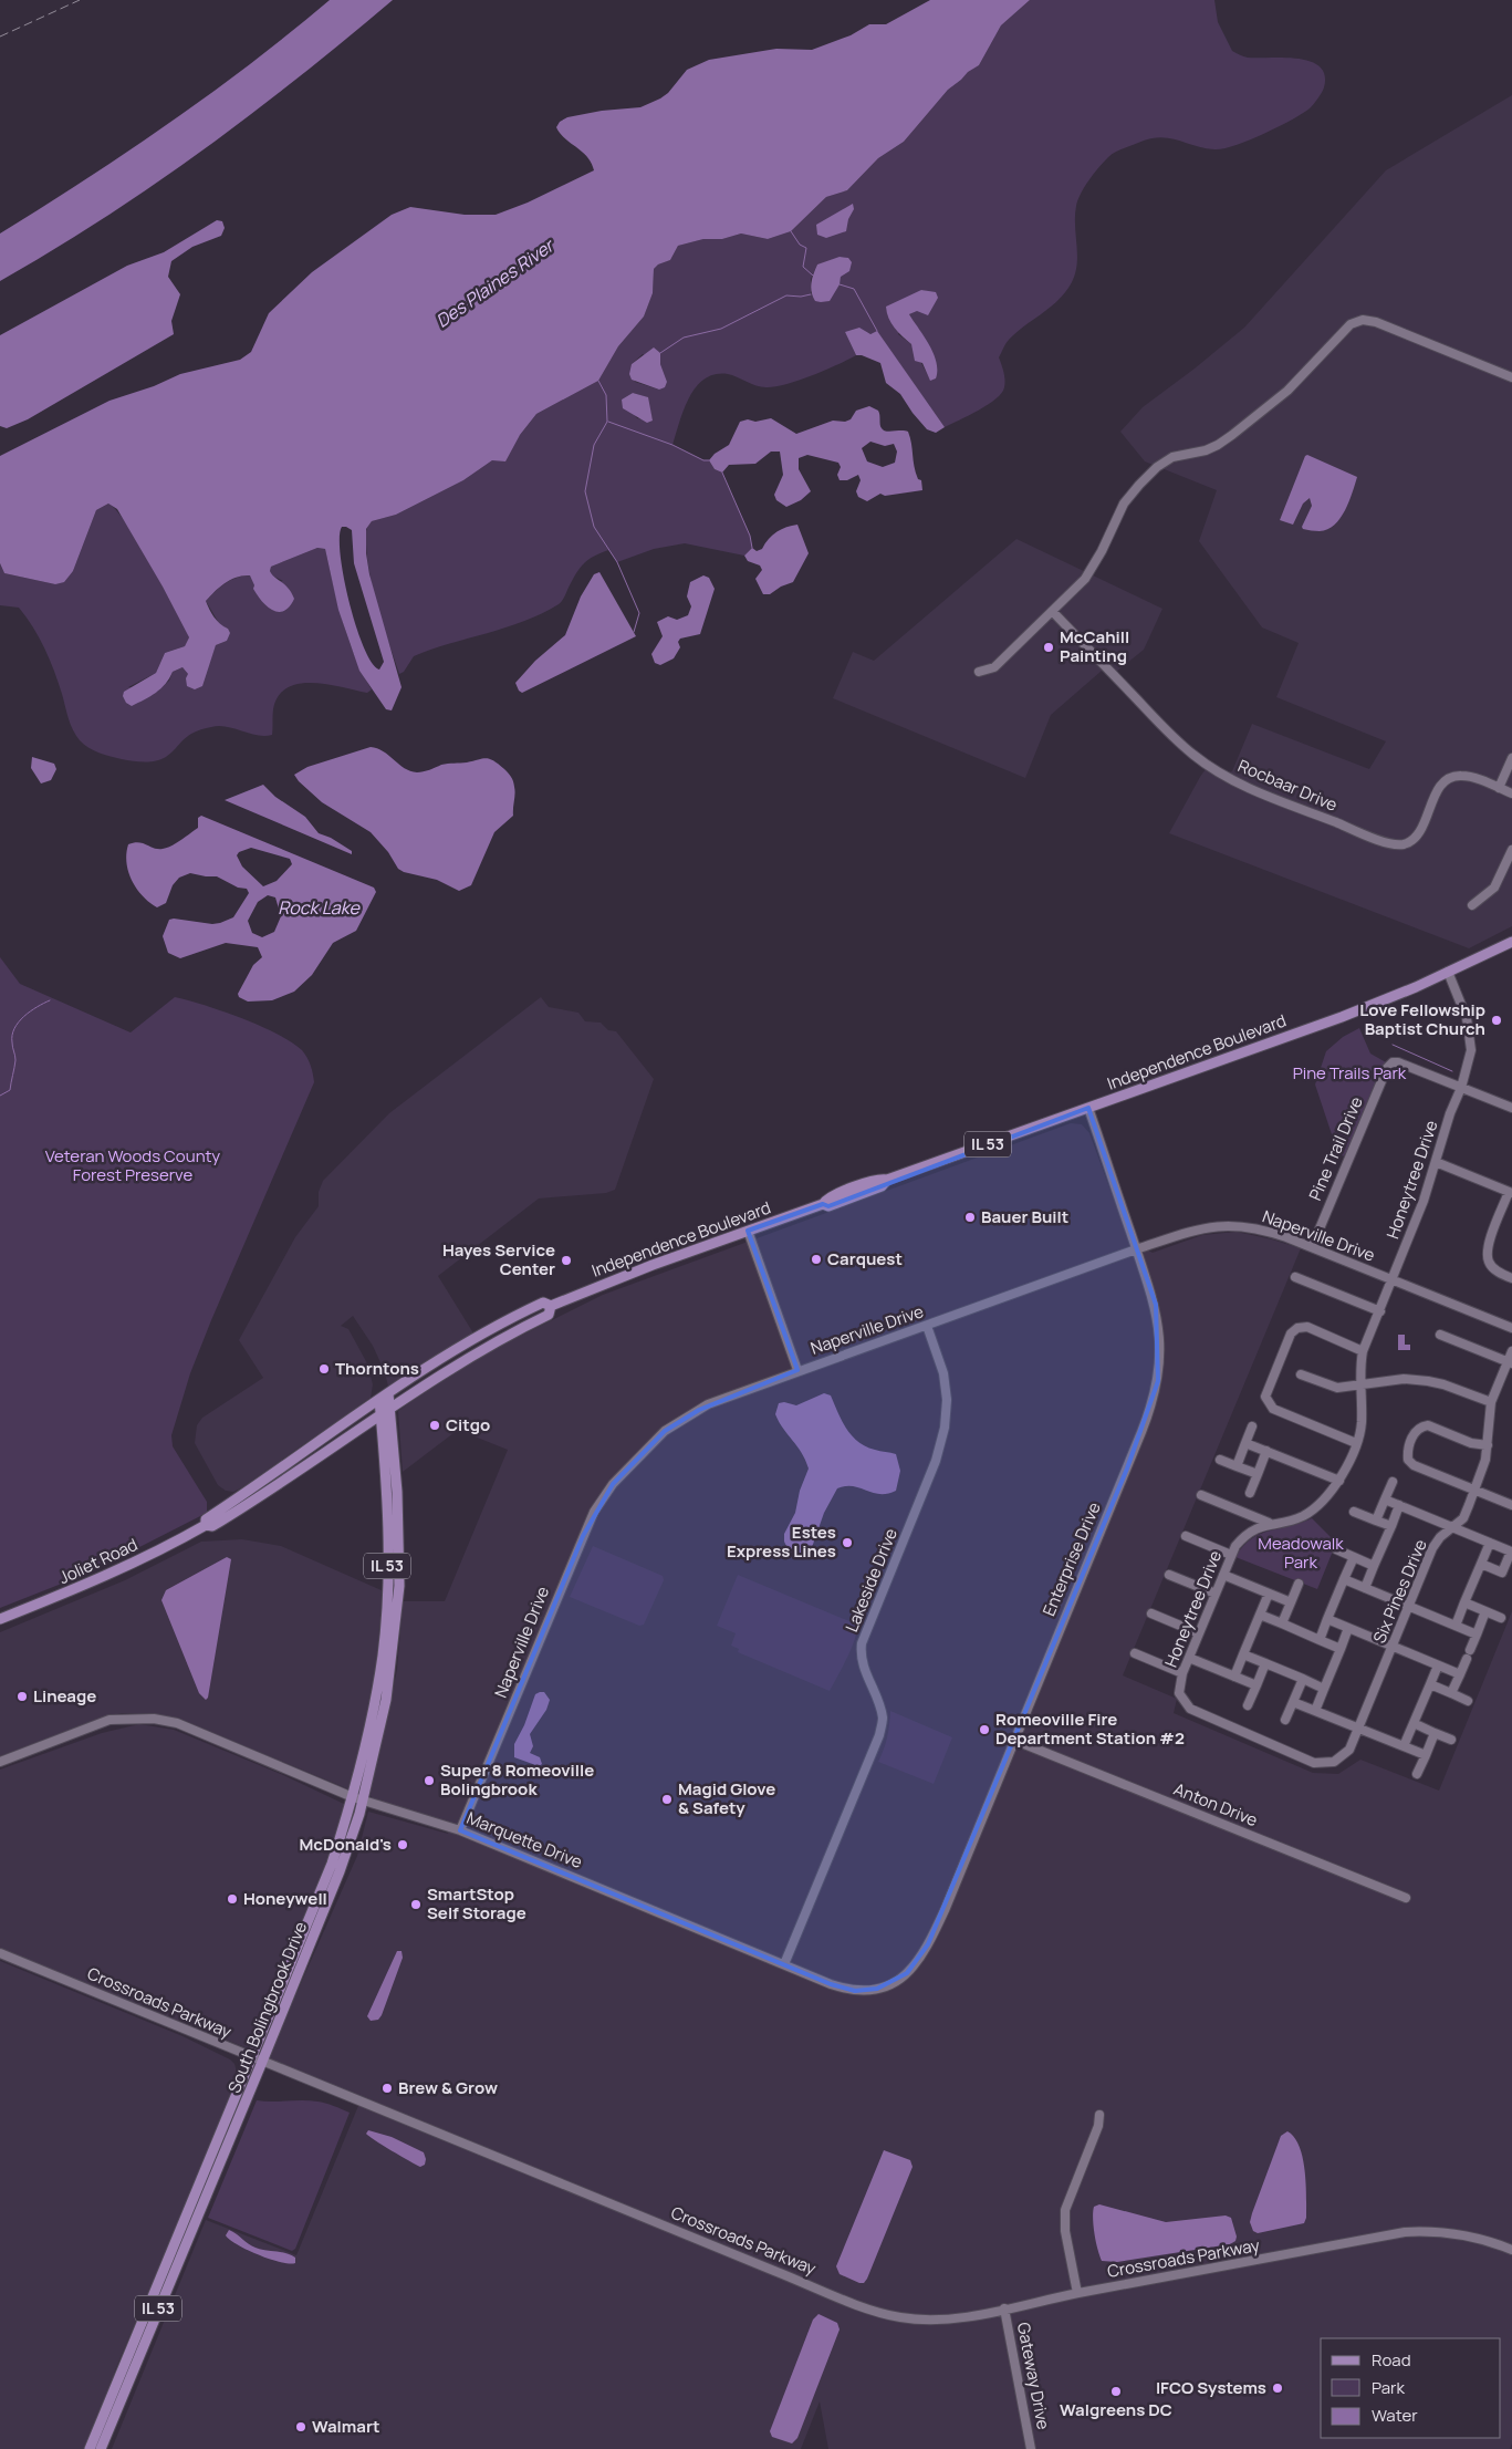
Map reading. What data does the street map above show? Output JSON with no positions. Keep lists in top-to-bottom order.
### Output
{
  "streets": {
    "main road": [
      "Independence Boulevard",
      "IL 53",
      "Joliet Road",
      "South Bolingbrook Drive"
    ],
    "street": [
      "Rocbaar Drive",
      "Pine Trail Drive",
      "Honeytree Drive",
      "Naperville Drive",
      "Enterprise Drive",
      "Lakeside Drive",
      "Six Pines Drive",
      "Anton Drive",
      "Marquette Drive",
      "Crossroads Parkway",
      "Gateway Drive"
    ]
  },
  "crossings": [
    ["Independence Boulevard", "Honeytree Drive"],
    ["Independence Boulevard", "Enterprise Drive"],
    ["Independence Boulevard", "Joliet Road"],
    ["Independence Boulevard", "South Bolingbrook Drive"],
    ["Pine Trail Drive", "Honeytree Drive"],
    ["Pine Trail Drive", "Naperville Drive"],
    ["Honeytree Drive", "Naperville Drive"],
    ["Honeytree Drive", "Six Pines Drive"],
    ["Naperville Drive", "Enterprise Drive"],
    ["Naperville Drive", "Lakeside Drive"],
    ["Naperville Drive", "Marquette Drive"],
    ["Enterprise Drive", "Anton Drive"],
    ["Enterprise Drive", "Marquette Drive"],
    ["Joliet Road", "South Bolingbrook Drive"],
    ["Lakeside Drive", "Marquette Drive"],
    ["Marquette Drive", "South Bolingbrook Drive"],
    ["Crossroads Parkway", "South Bolingbrook Drive"],
    ["Crossroads Parkway", "Gateway Drive"]
  ],
  "water": ["Des Plaines River", "Rock Lake"],
  "parks": ["Pine Trails Park", "Veteran Woods County Forest Preserve", "Meadowalk Park"],
  "places": [
    "McCahill Painting",
    "Love Fellowship Baptist Church",
    "Bauer Built",
    "Carquest",
    "Hayes Service Center",
    "Thorntons",
    "Citgo",
    "Estes Express Lines",
    "Lineage",
    "Romeoville Fire Department Station #2",
    "Super 8 Romeoville Bolingbrook",
    "Magid Glove & Safety",
    "McDonald's",
    "Honeywell",
    "SmartStop Self Storage",
    "Brew & Grow",
    "IFCO Systems",
    "Walgreens DC",
    "Walmart"
  ],
  "legend": ["Road", "Park", "Water"]
}
